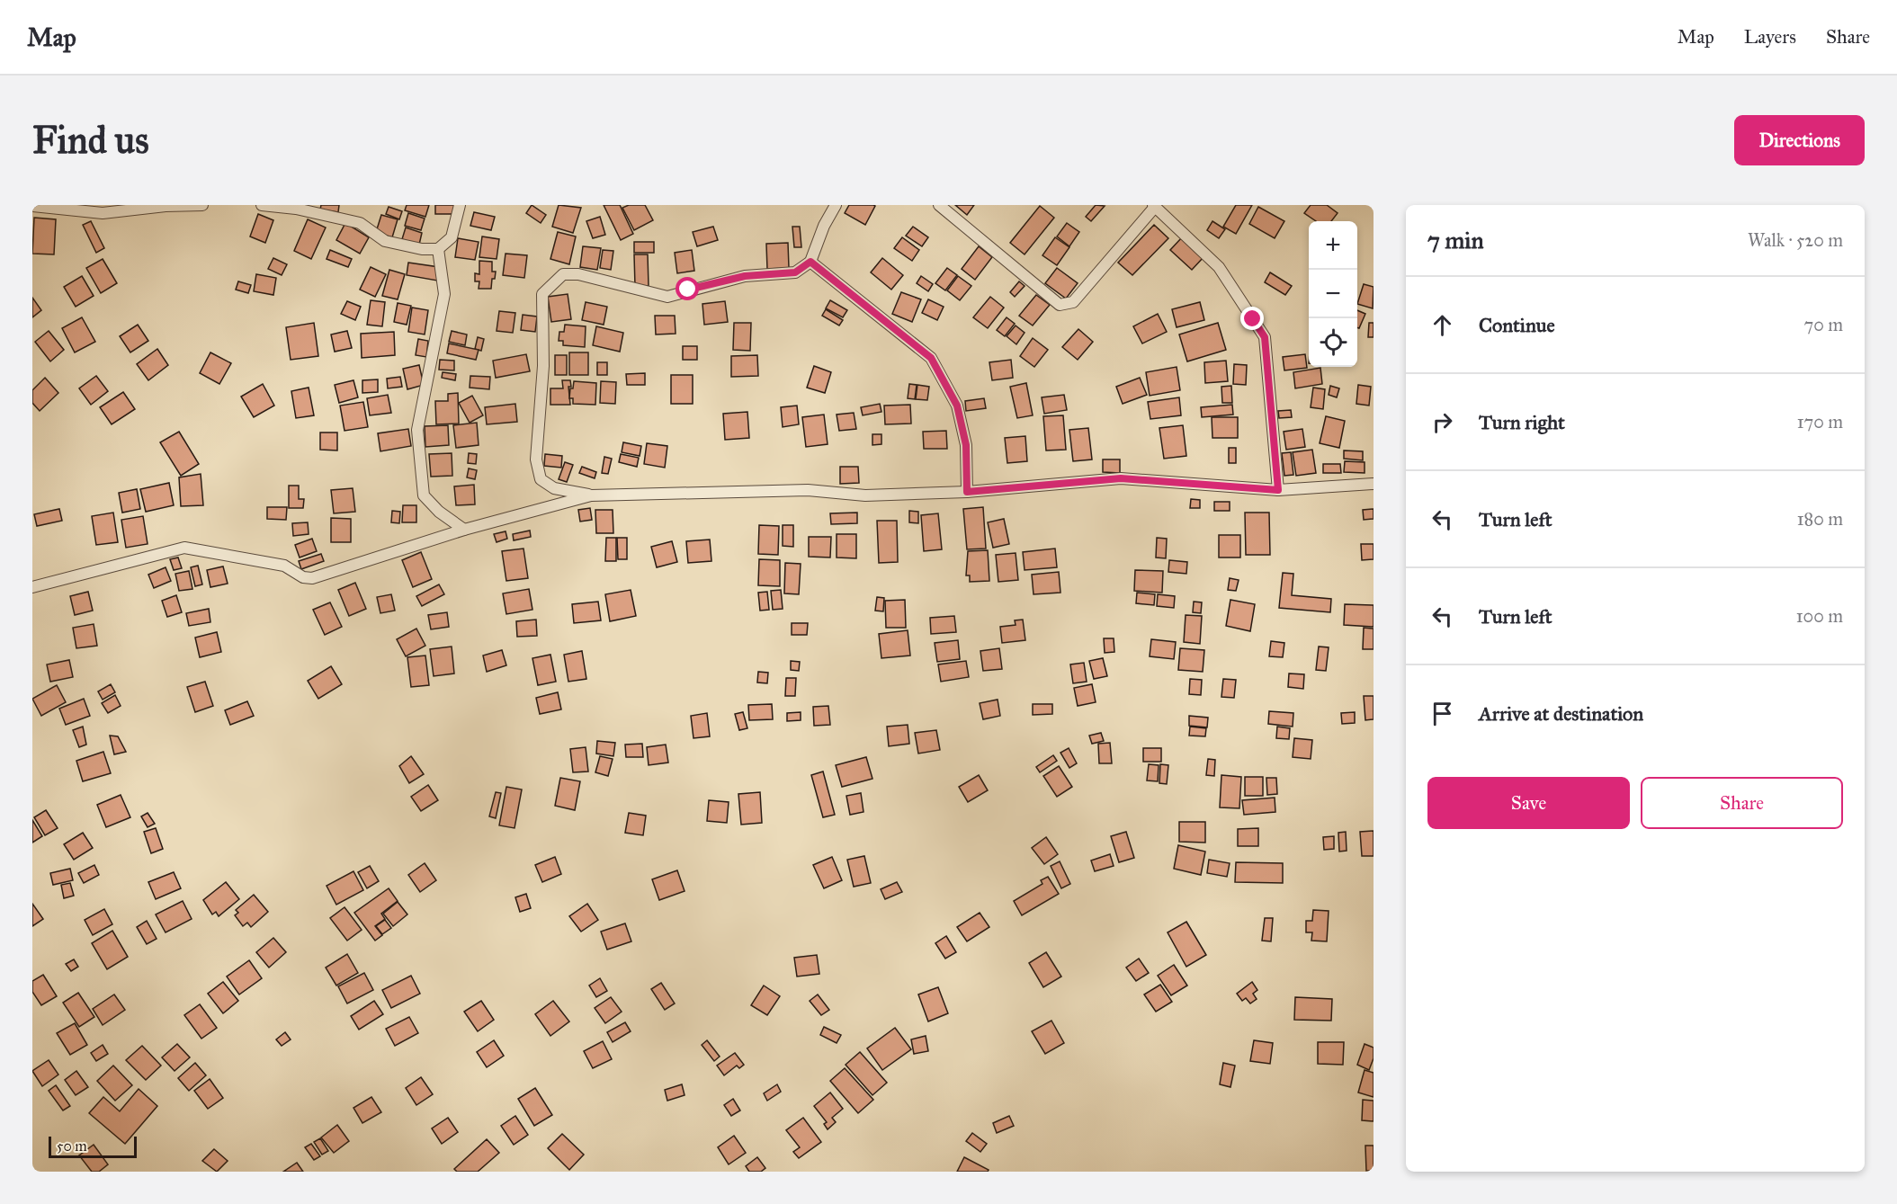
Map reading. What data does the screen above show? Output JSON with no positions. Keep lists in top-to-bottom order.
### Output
{
  "scale_bar": "50 m",
  "page": {
    "header": "Map",
    "nav": ["Map", "Layers", "Share"],
    "buttons": [
      "Directions",
      ["Save", "Share"]
    ],
    "title": "Find us",
    "heading": ["7 min", "Walk · 520 m"],
    "map_buttons": ["+", "−"],
    "list": [
      ["Continue", "70 m"],
      ["Turn right", "170 m"],
      ["Turn left", "180 m"],
      ["Turn left", "100 m"],
      "Arrive at destination"
    ],
    "scale": "50 m"
  }
}
